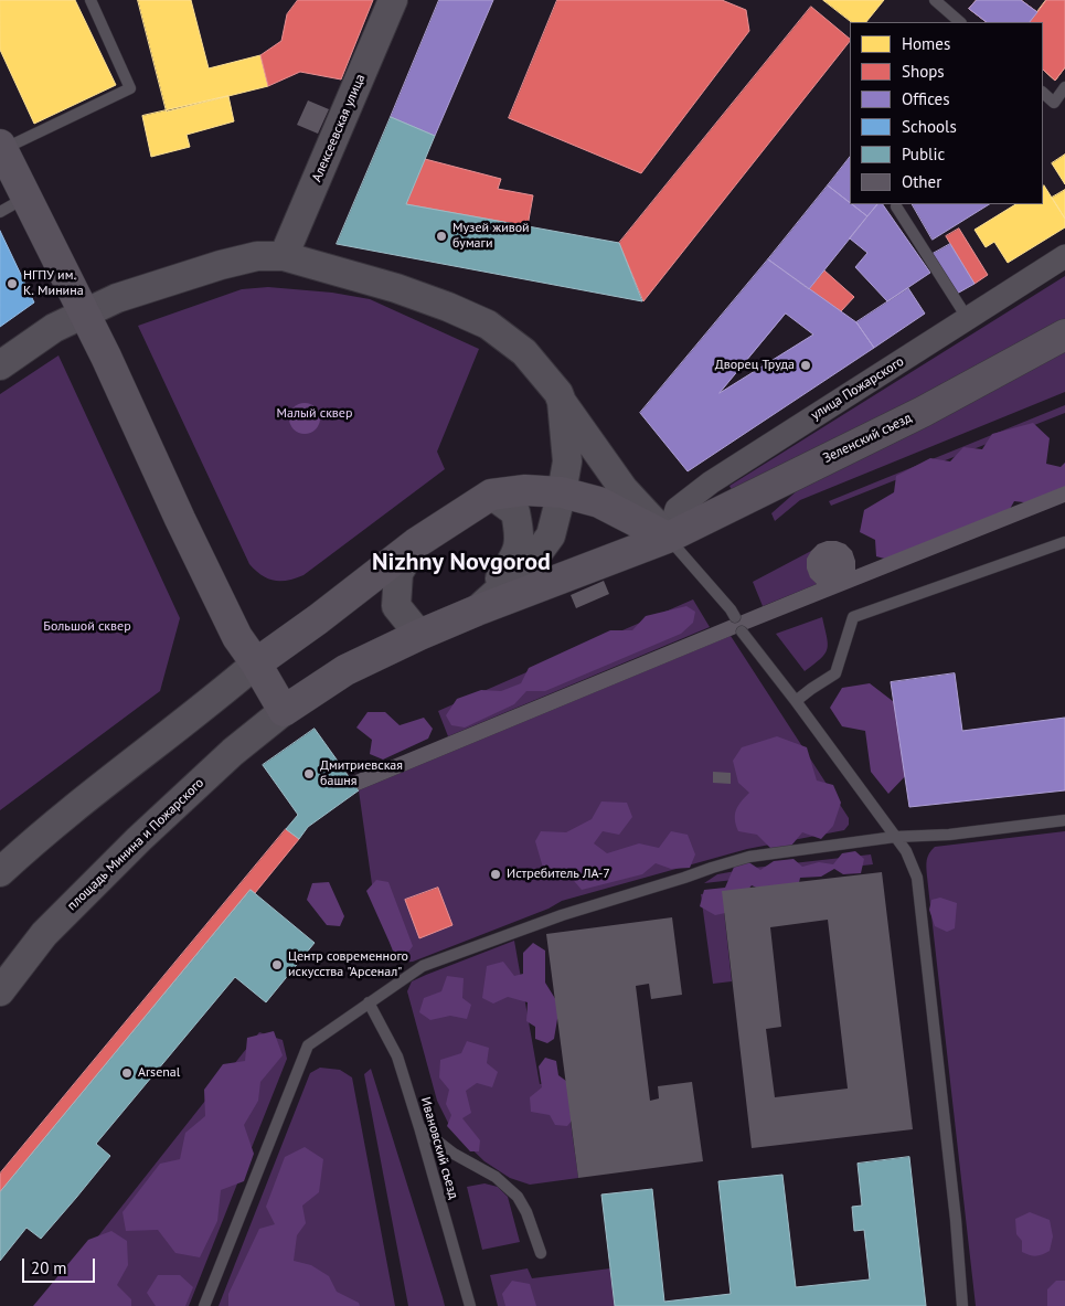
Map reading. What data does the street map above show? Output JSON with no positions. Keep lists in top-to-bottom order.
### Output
{
  "streets": {
    "main road": ["Зеленский съезд", "площадь Минина и Пожарского"],
    "street": ["Алексеевская улица", "улица Пожарского"],
    "lane": ["Ивановский съезд"]
  },
  "crossings": [
    ["Алексеевская улица", "площадь Минина и Пожарского"],
    ["улица Пожарского", "Зеленский съезд"],
    ["улица Пожарского", "площадь Минина и Пожарского"],
    ["Зеленский съезд", "площадь Минина и Пожарского"]
  ],
  "districts": ["Nizhny Novgorod"],
  "parks": ["Малый сквер", "Большой сквер"],
  "places": [
    "Музей живой бумаги",
    "НГПУ им. К. Минина",
    "Дворец Труда",
    "Дмитриевская башня",
    "Истребитель ЛА-7",
    "Центр современного искусства \"Арсенал\"",
    "Arsenal"
  ],
  "legend": [
    "Homes",
    "Shops",
    "Offices",
    "Schools",
    "Public",
    "Other"
  ],
  "scale_bar": "20 m"
}
